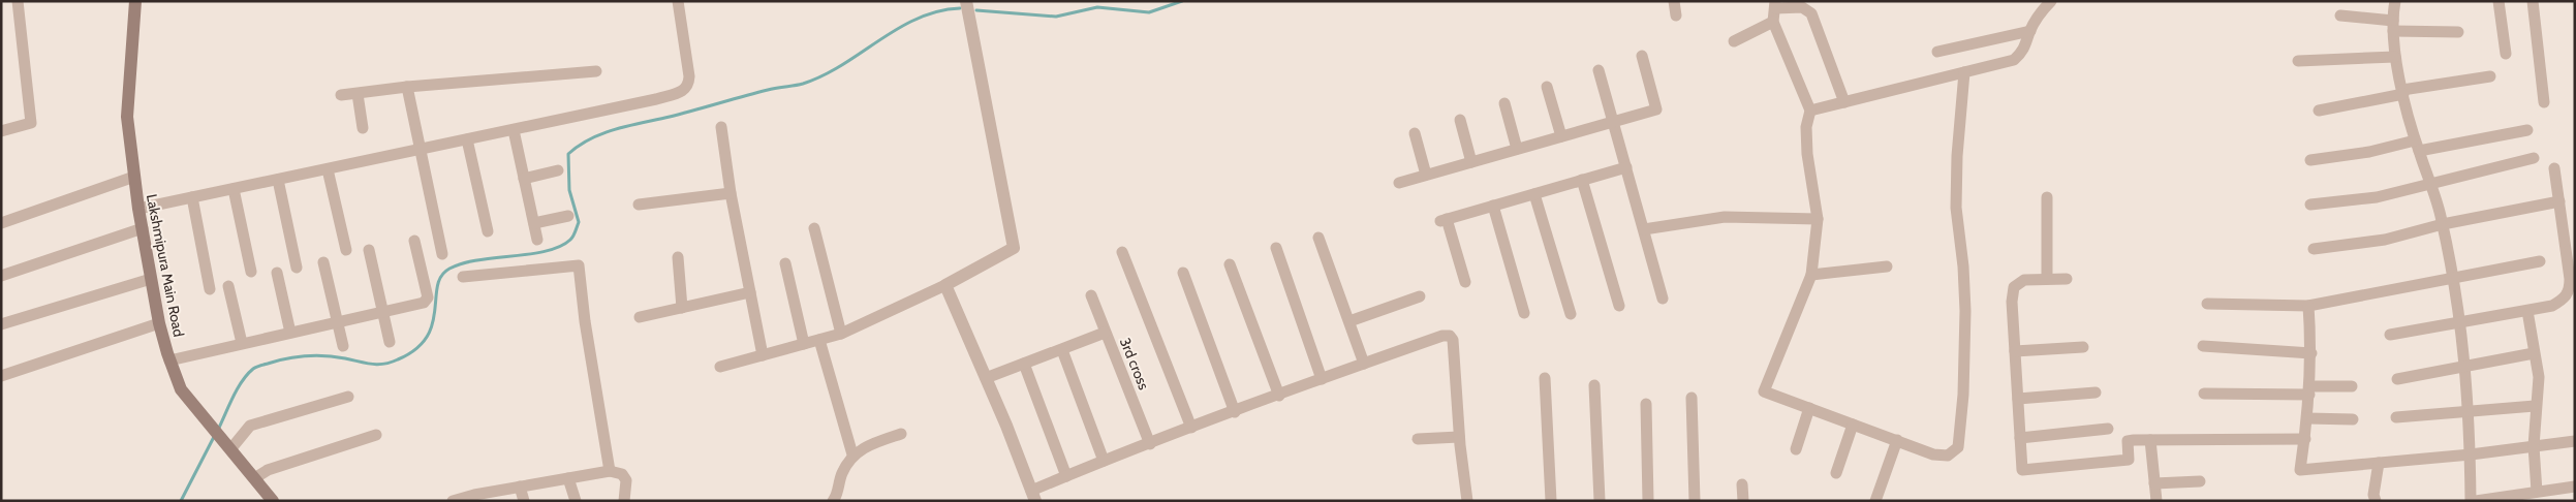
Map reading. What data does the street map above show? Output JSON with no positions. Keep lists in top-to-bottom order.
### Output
{
  "streets": {
    "main road": ["Lakshmipura Main Road"],
    "street": ["3rd cross"]
  }
}
